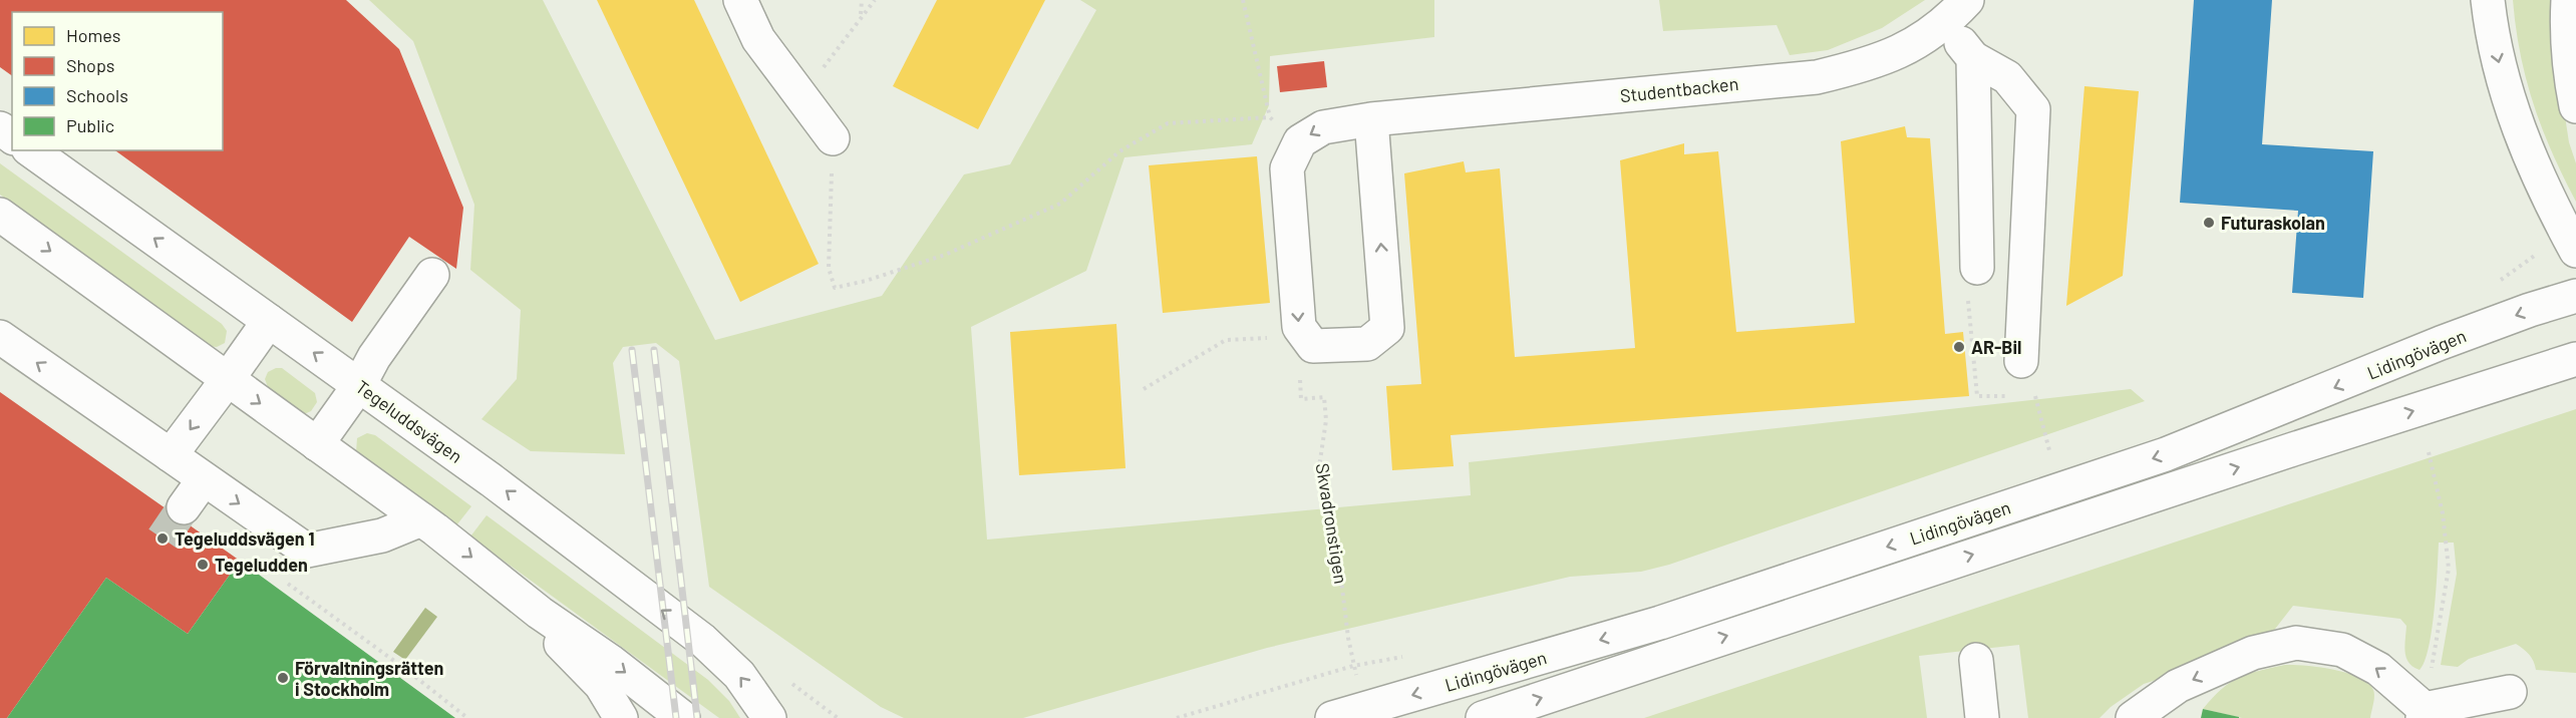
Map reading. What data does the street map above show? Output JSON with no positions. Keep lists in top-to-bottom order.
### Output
{
  "streets": {
    "main road": ["Studentbacken", "Lidingövägen", "Tegeluddsvägen"],
    "path": ["Skvadronstigen"]
  },
  "places": [
    "Futuraskolan",
    "AR-Bil",
    "Tegeluddsvägen 1",
    "Tegeludden",
    "Förvaltningsrätten i Stockholm"
  ],
  "legend": [
    "Homes",
    "Shops",
    "Schools",
    "Public"
  ]
}
